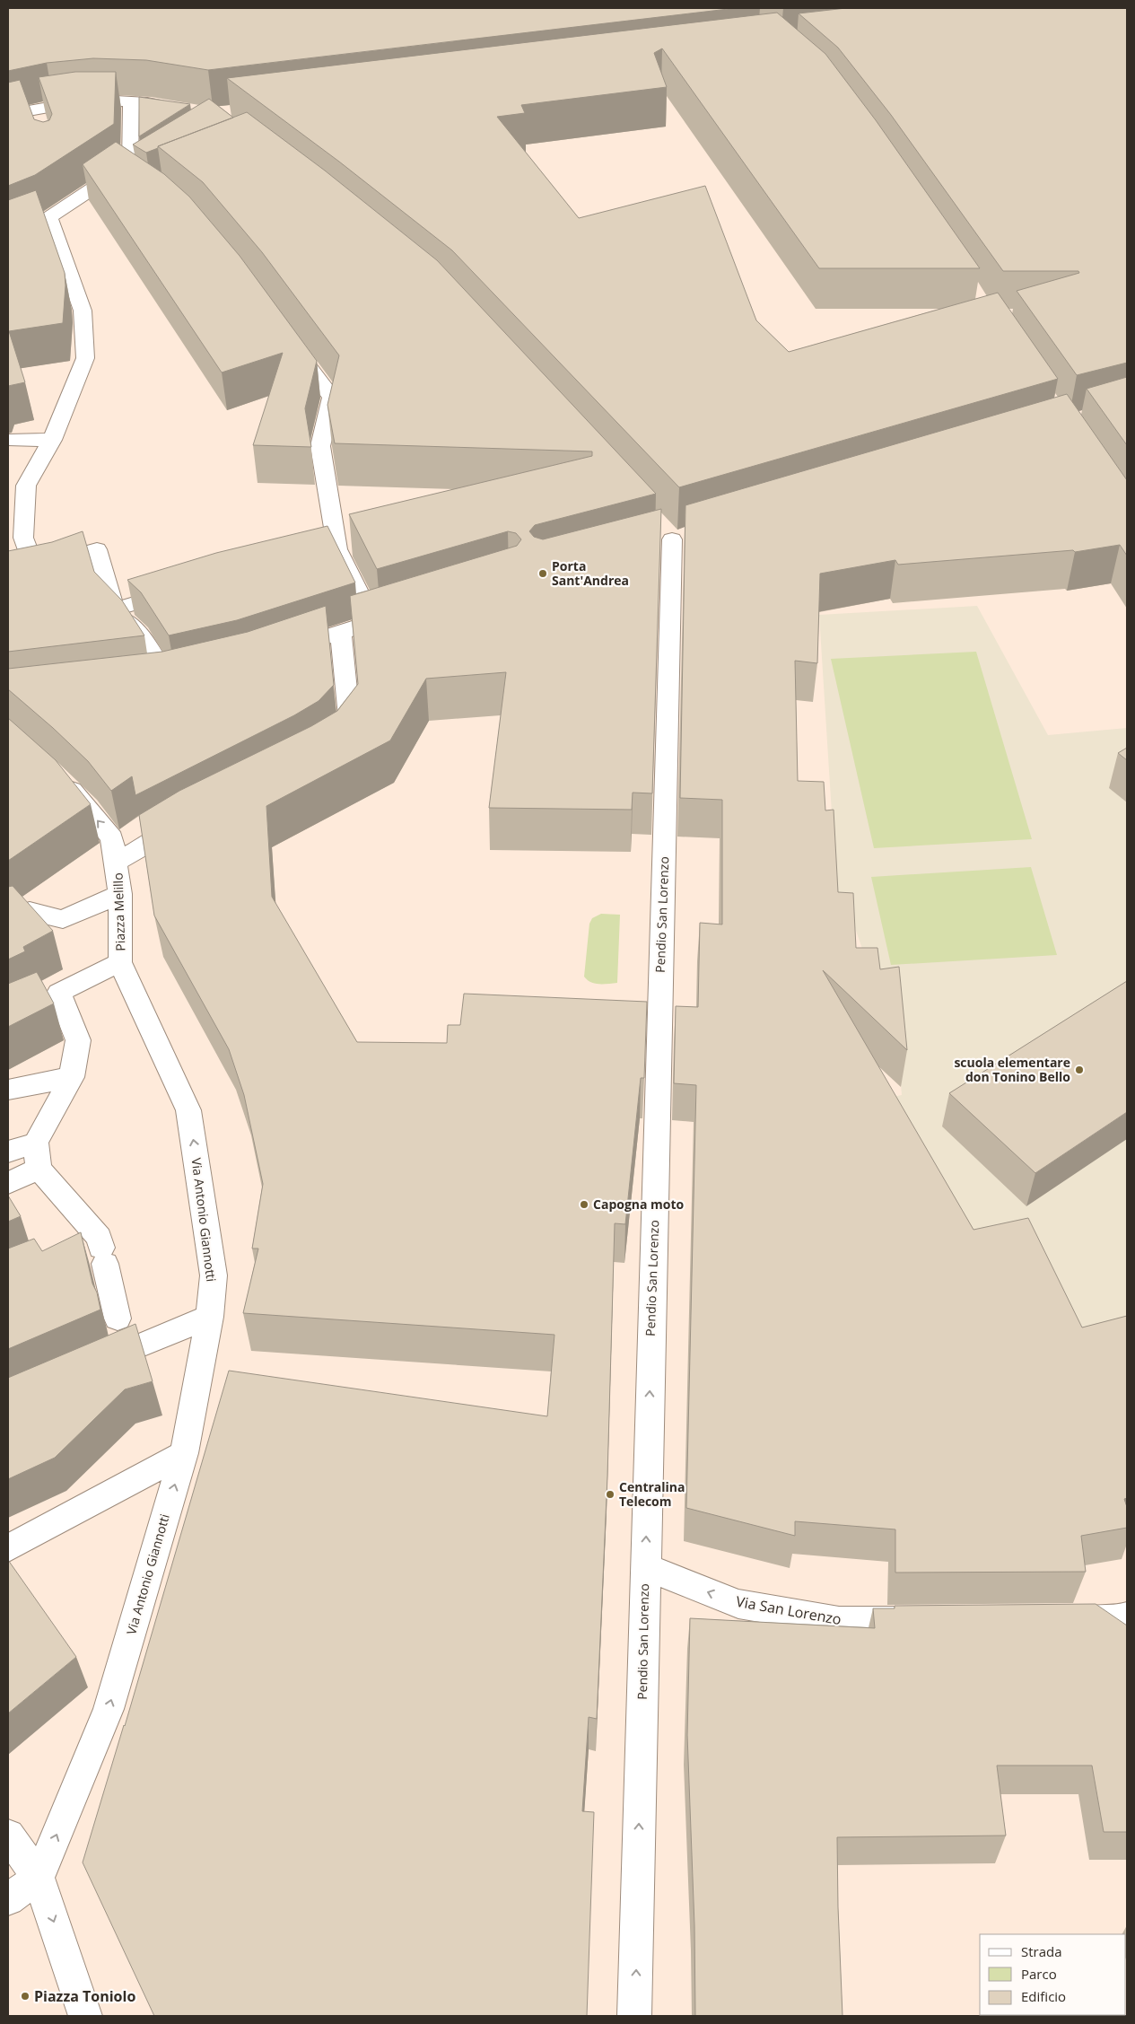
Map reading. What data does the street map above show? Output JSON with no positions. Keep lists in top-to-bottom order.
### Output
{
  "streets": {
    "street": [
      "Piazza Melillo",
      "Pendio San Lorenzo",
      "Via Antonio Giannotti",
      "Via San Lorenzo"
    ]
  },
  "crossings": [
    ["Piazza Melillo", "Via Antonio Giannotti"],
    ["Pendio San Lorenzo", "Via San Lorenzo"]
  ],
  "one_way": [
    "Piazza Melillo",
    "Pendio San Lorenzo",
    "Via Antonio Giannotti",
    "Via San Lorenzo"
  ],
  "places": [
    "Porta Sant'Andrea",
    "scuola elementare don Tonino Bello",
    "Capogna moto",
    "Centralina Telecom",
    "Piazza Toniolo"
  ],
  "legend": ["Strada", "Parco", "Edificio"]
}
